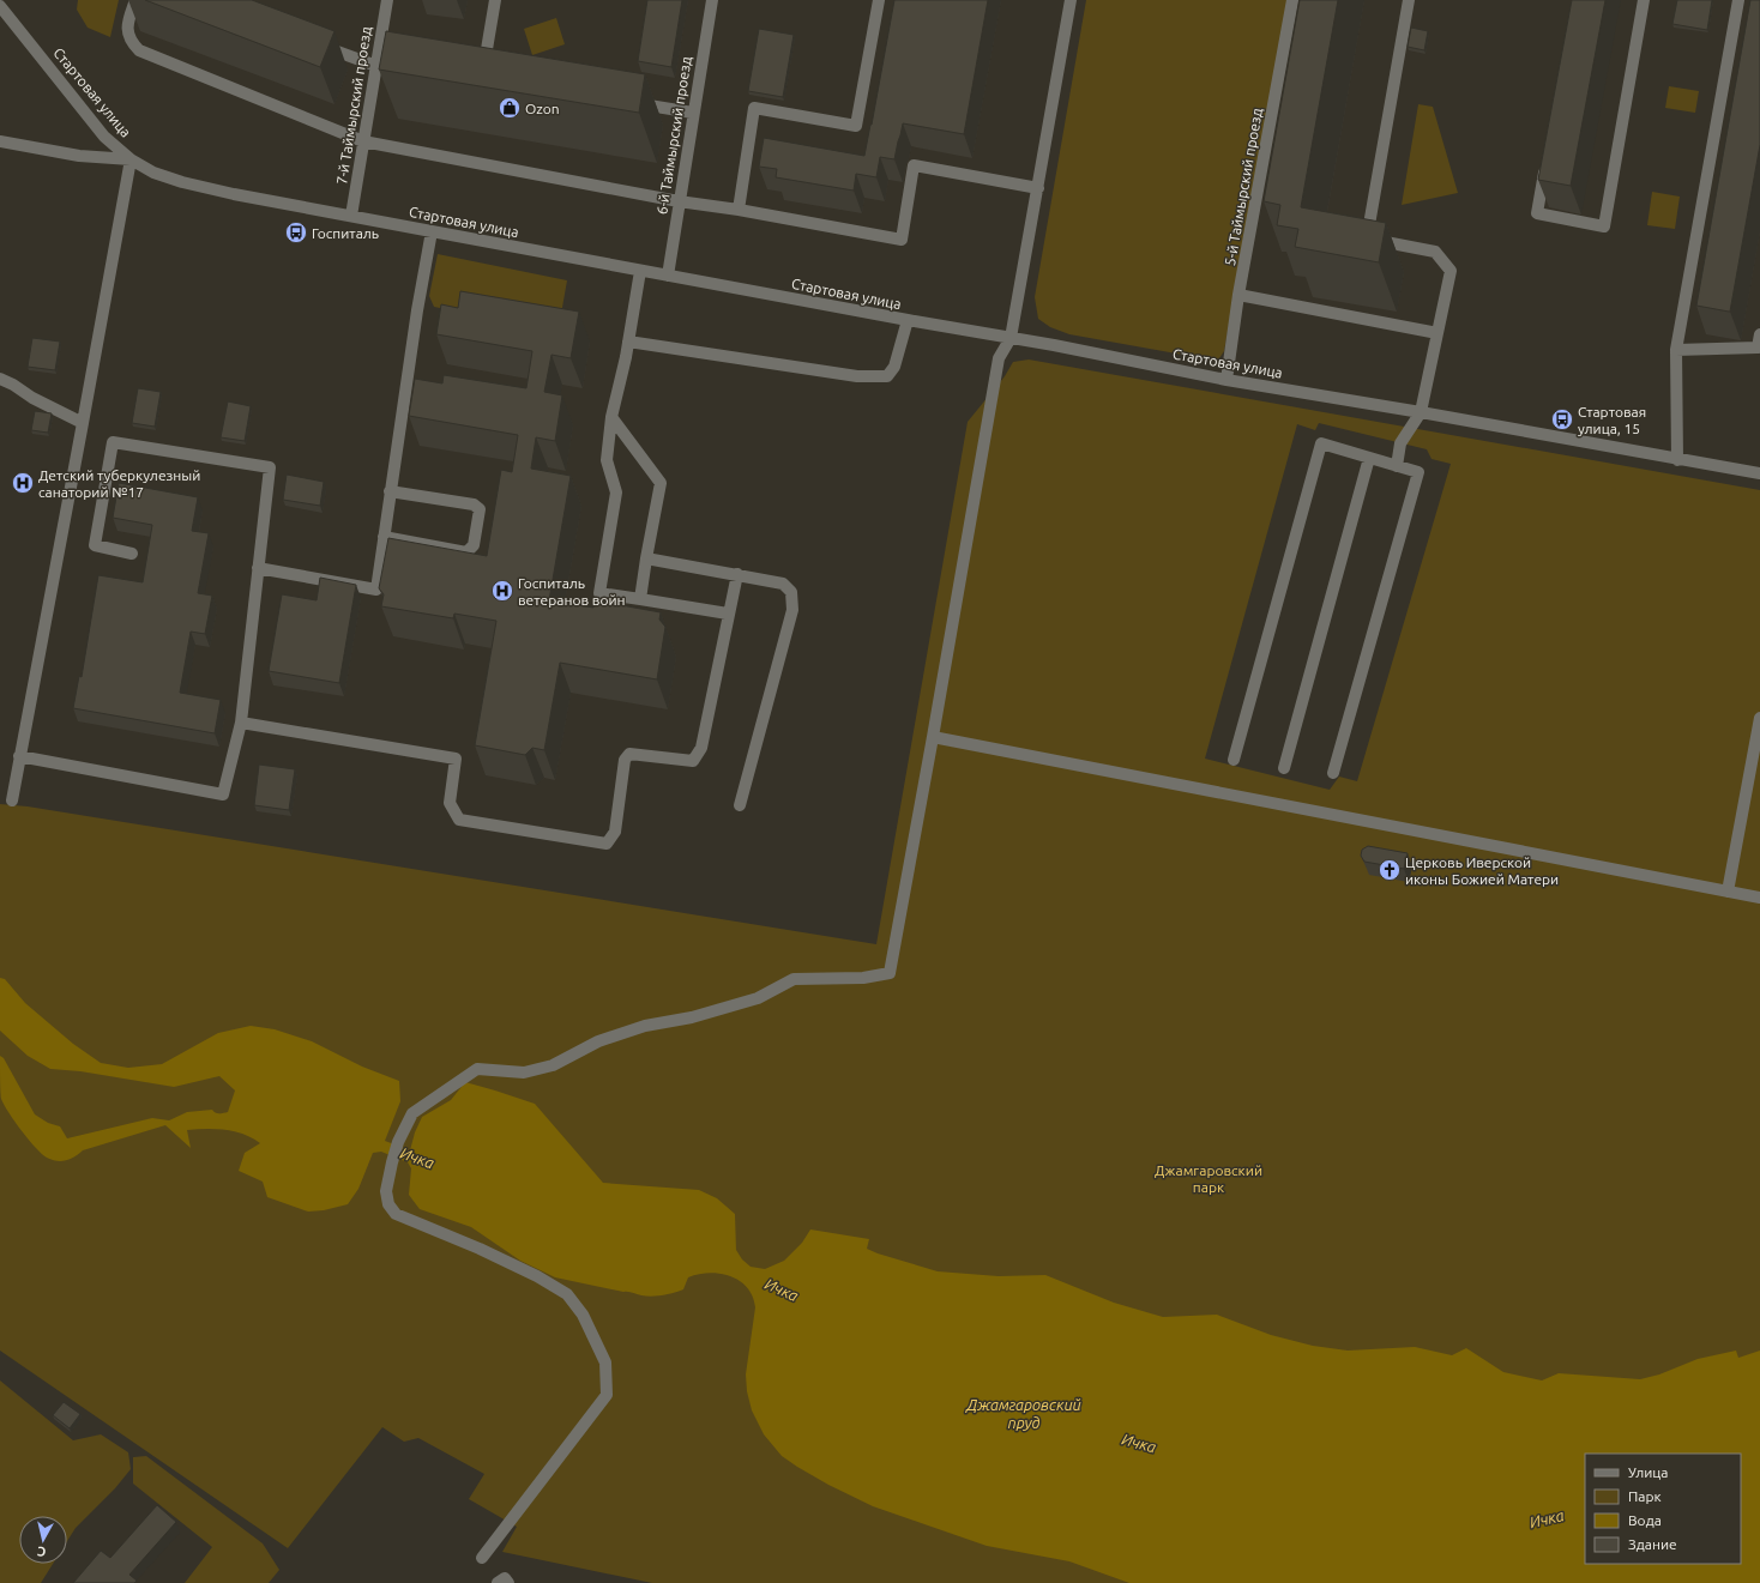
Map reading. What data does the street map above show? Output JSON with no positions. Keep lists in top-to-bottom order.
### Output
{
  "streets": {
    "street": [
      "Стартовая улица",
      "7-й Таймырский проезд",
      "6-й Таймырский проезд",
      "5-й Таймырский проезд"
    ]
  },
  "crossings": [
    ["Стартовая улица", "7-й Таймырский проезд"],
    ["Стартовая улица", "6-й Таймырский проезд"],
    ["Стартовая улица", "5-й Таймырский проезд"]
  ],
  "water": ["Ичка", "Джамгаровский пруд"],
  "parks": ["Джамгаровский парк"],
  "places": {
    "shop": ["Ozon"],
    "bus stop": ["Госпиталь", "Стартовая улица, 15"],
    "hospital": ["Детский туберкулезный санаторий №17", "Госпиталь ветеранов войн"],
    "church": ["Церковь Иверской иконы Божией Матери"]
  },
  "legend": [
    "Улица",
    "Парк",
    "Вода",
    "Здание"
  ],
  "north": "bottom"
}
